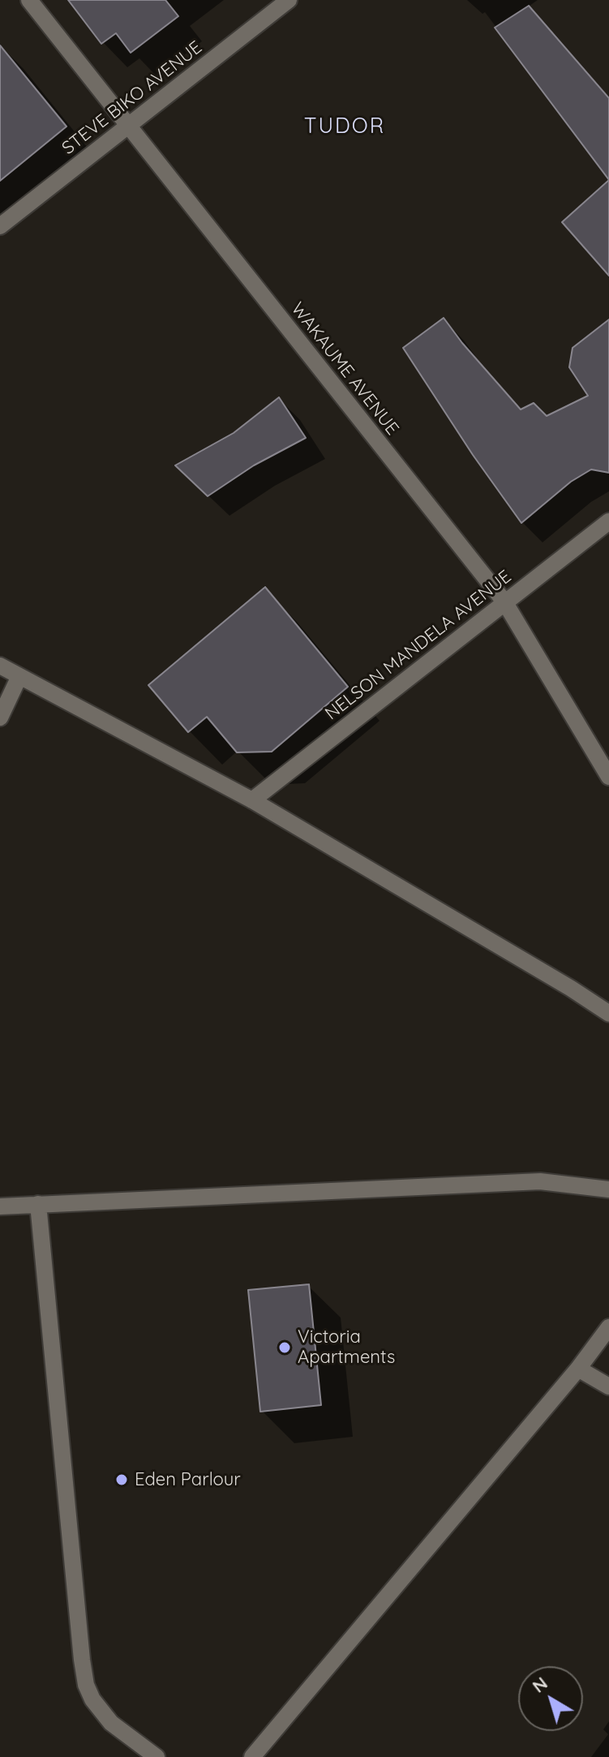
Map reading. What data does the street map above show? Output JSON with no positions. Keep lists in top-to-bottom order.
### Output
{
  "streets": {
    "street": ["STEVE BIKO AVENUE", "WAKAUME AVENUE", "NELSON MANDELA AVENUE"]
  },
  "crossings": [
    ["STEVE BIKO AVENUE", "WAKAUME AVENUE"],
    ["WAKAUME AVENUE", "NELSON MANDELA AVENUE"]
  ],
  "districts": ["TUDOR"],
  "places": ["Victoria Apartments", "Eden Parlour"],
  "north": "top left"
}
